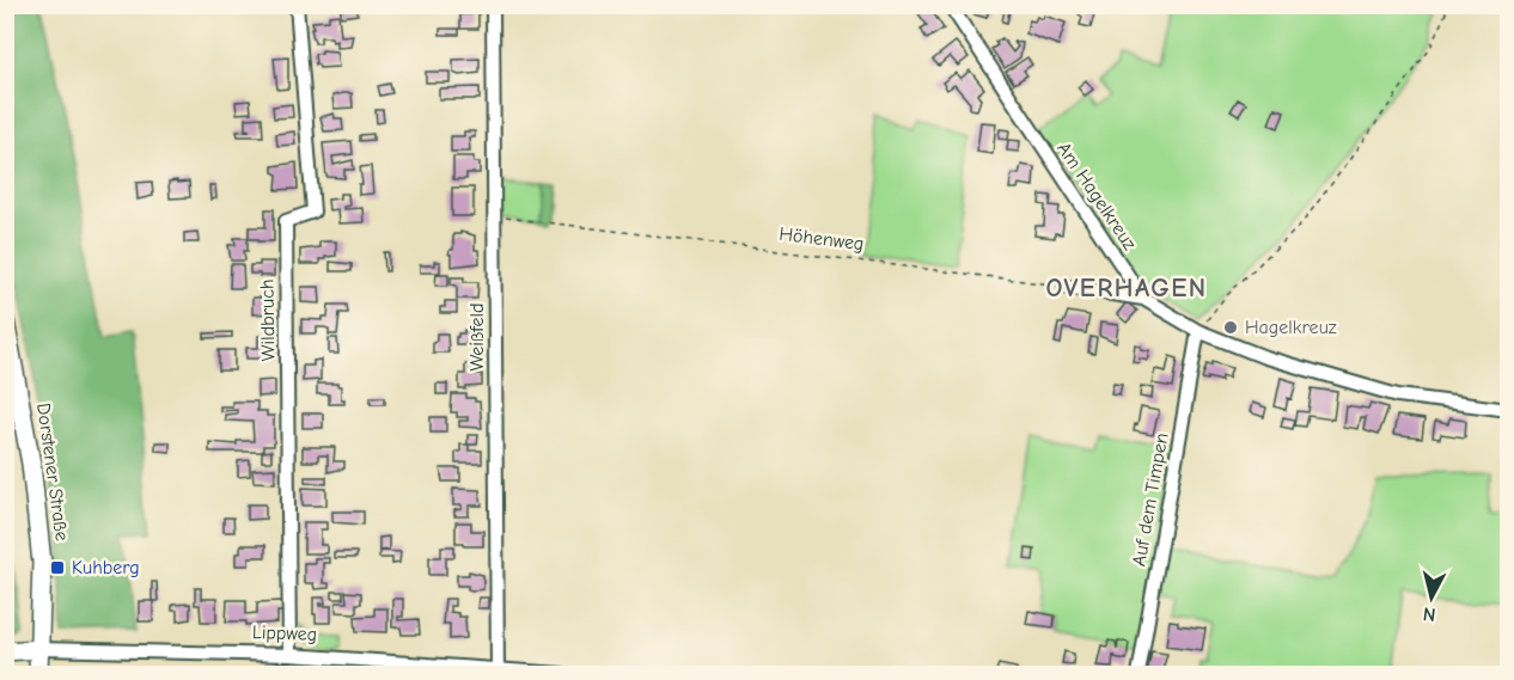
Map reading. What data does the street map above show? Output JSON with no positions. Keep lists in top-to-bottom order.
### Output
{
  "streets": {
    "main road": ["Dorstener Straße", "Lippweg"],
    "street": [
      "Am Hagelkreuz",
      "Wildbruch",
      "Weißfeld",
      "Auf dem Timpen"
    ],
    "path": ["Höhenweg"]
  },
  "crossings": [
    ["Am Hagelkreuz", "Auf dem Timpen"],
    ["Höhenweg", "Weißfeld"],
    ["Wildbruch", "Lippweg"],
    ["Weißfeld", "Lippweg"],
    ["Dorstener Straße", "Lippweg"]
  ],
  "districts": ["OVERHAGEN"],
  "places": {
    "other": ["Hagelkreuz"],
    "transit": ["Kuhberg"]
  },
  "north": "bottom"
}
